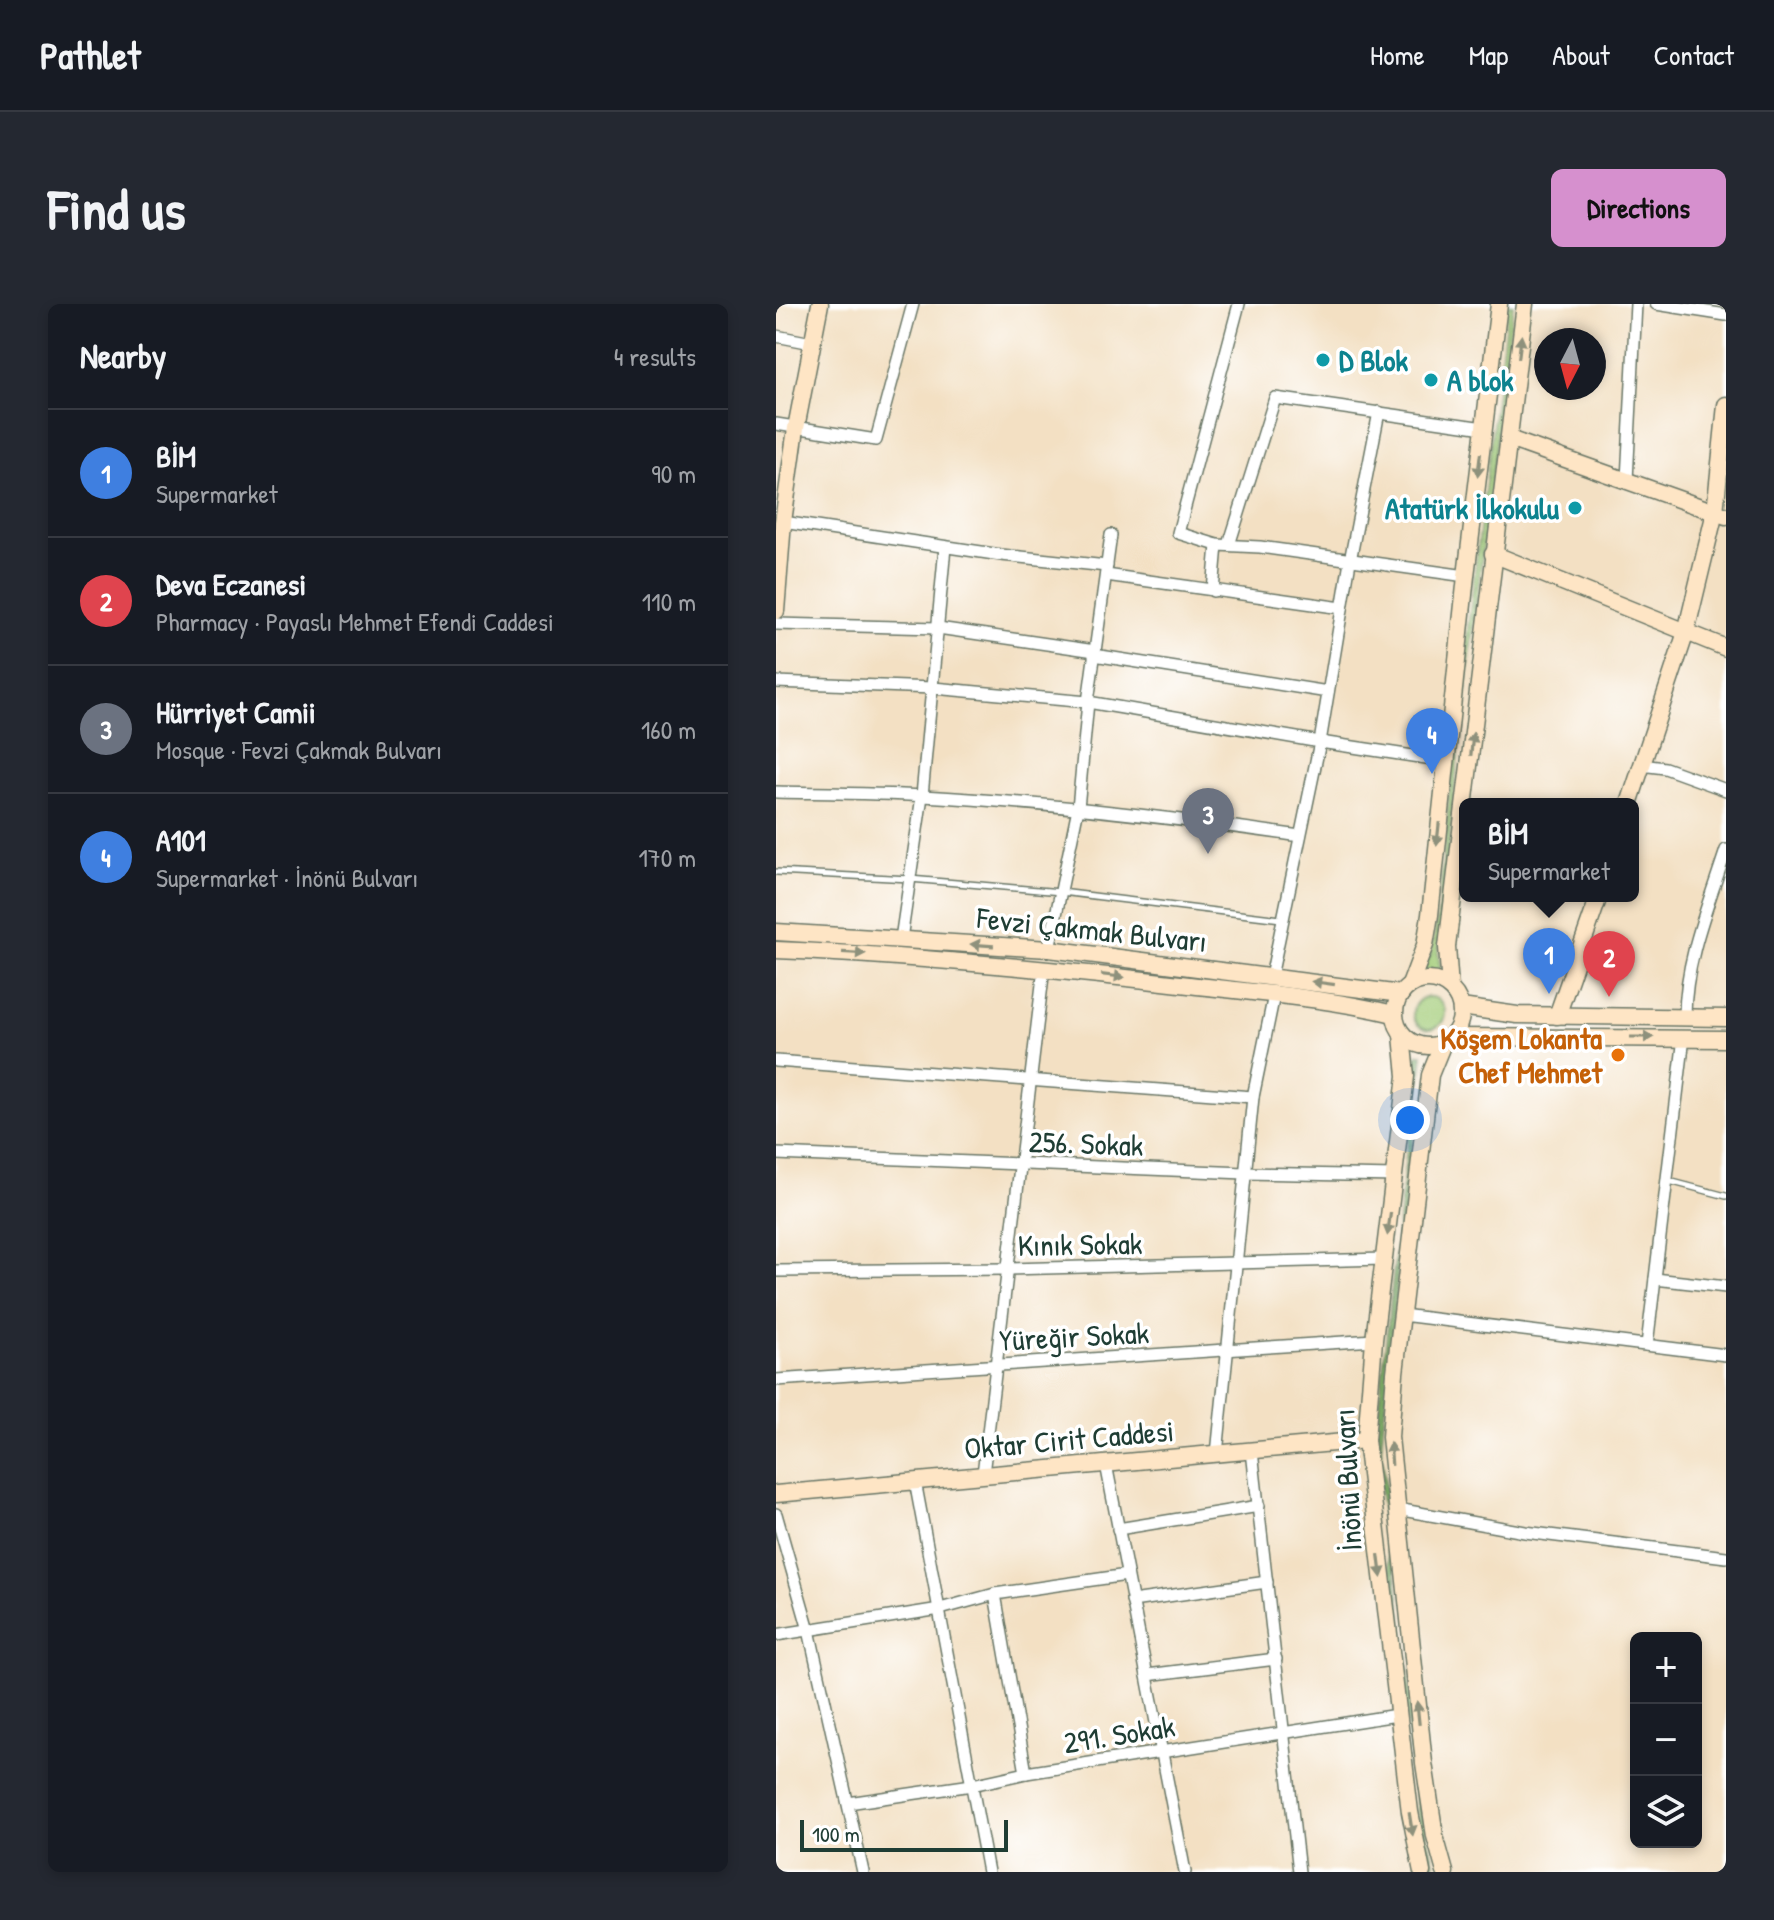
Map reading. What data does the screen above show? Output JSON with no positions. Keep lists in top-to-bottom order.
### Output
{
  "streets": {
    "main road": ["Fevzi Çakmak Bulvarı", "Oktar Cirit Caddesi", "İnönü Bulvarı"],
    "street": [
      "256. Sokak",
      "Kınık Sokak",
      "Yüreğir Sokak",
      "291. Sokak"
    ]
  },
  "crossings": [
    ["Fevzi Çakmak Bulvarı", "İnönü Bulvarı"],
    ["256. Sokak", "İnönü Bulvarı"],
    ["Kınık Sokak", "İnönü Bulvarı"],
    ["Yüreğir Sokak", "İnönü Bulvarı"],
    ["Oktar Cirit Caddesi", "İnönü Bulvarı"],
    ["İnönü Bulvarı", "291. Sokak"]
  ],
  "places": [
    "D Blok",
    "A blok",
    "Atatürk İlkokulu",
    "Köşem Lokanta Chef Mehmet"
  ],
  "scale_bar": "100 m",
  "north": "bottom",
  "page": {
    "header": "Pathlet",
    "nav": [
      "Home",
      "Map",
      "About",
      "Contact"
    ],
    "buttons": "Directions",
    "title": "Find us",
    "heading": ["Nearby", "4 results"],
    "list": [
      {
        "mark": "1",
        "name": "BİM",
        "note": "Supermarket",
        "value": "90 m"
      },
      {
        "mark": "2",
        "name": "Deva Eczanesi",
        "note": "Pharmacy · Payaslı Mehmet Efendi Caddesi",
        "value": "110 m"
      },
      {
        "mark": "3",
        "name": "Hürriyet Camii",
        "note": "Mosque · Fevzi Çakmak Bulvarı",
        "value": "160 m"
      },
      {
        "mark": "4",
        "name": "A101",
        "note": "Supermarket · İnönü Bulvarı",
        "value": "170 m"
      }
    ],
    "pins": [
      "4",
      "3",
      "1",
      "2"
    ],
    "popup": ["BİM", "Supermarket"],
    "map_buttons": ["+", "−"],
    "scale": "100 m"
  }
}
